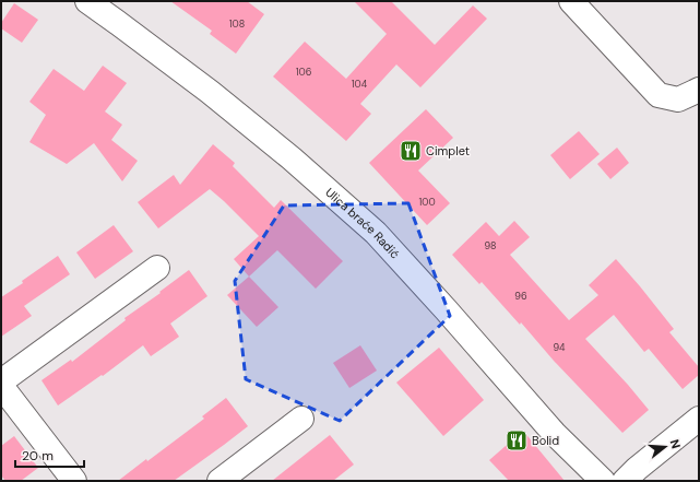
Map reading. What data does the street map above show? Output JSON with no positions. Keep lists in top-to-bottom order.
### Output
{
  "streets": {
    "main road": ["Ulica braće Radić"]
  },
  "places": {
    "restaurant": ["Cimplet", "Bolid"]
  },
  "house_numbers": [
    "108",
    "106",
    "104",
    "100",
    "98",
    "96",
    "94"
  ],
  "scale_bar": "20 m",
  "north": "right"
}
